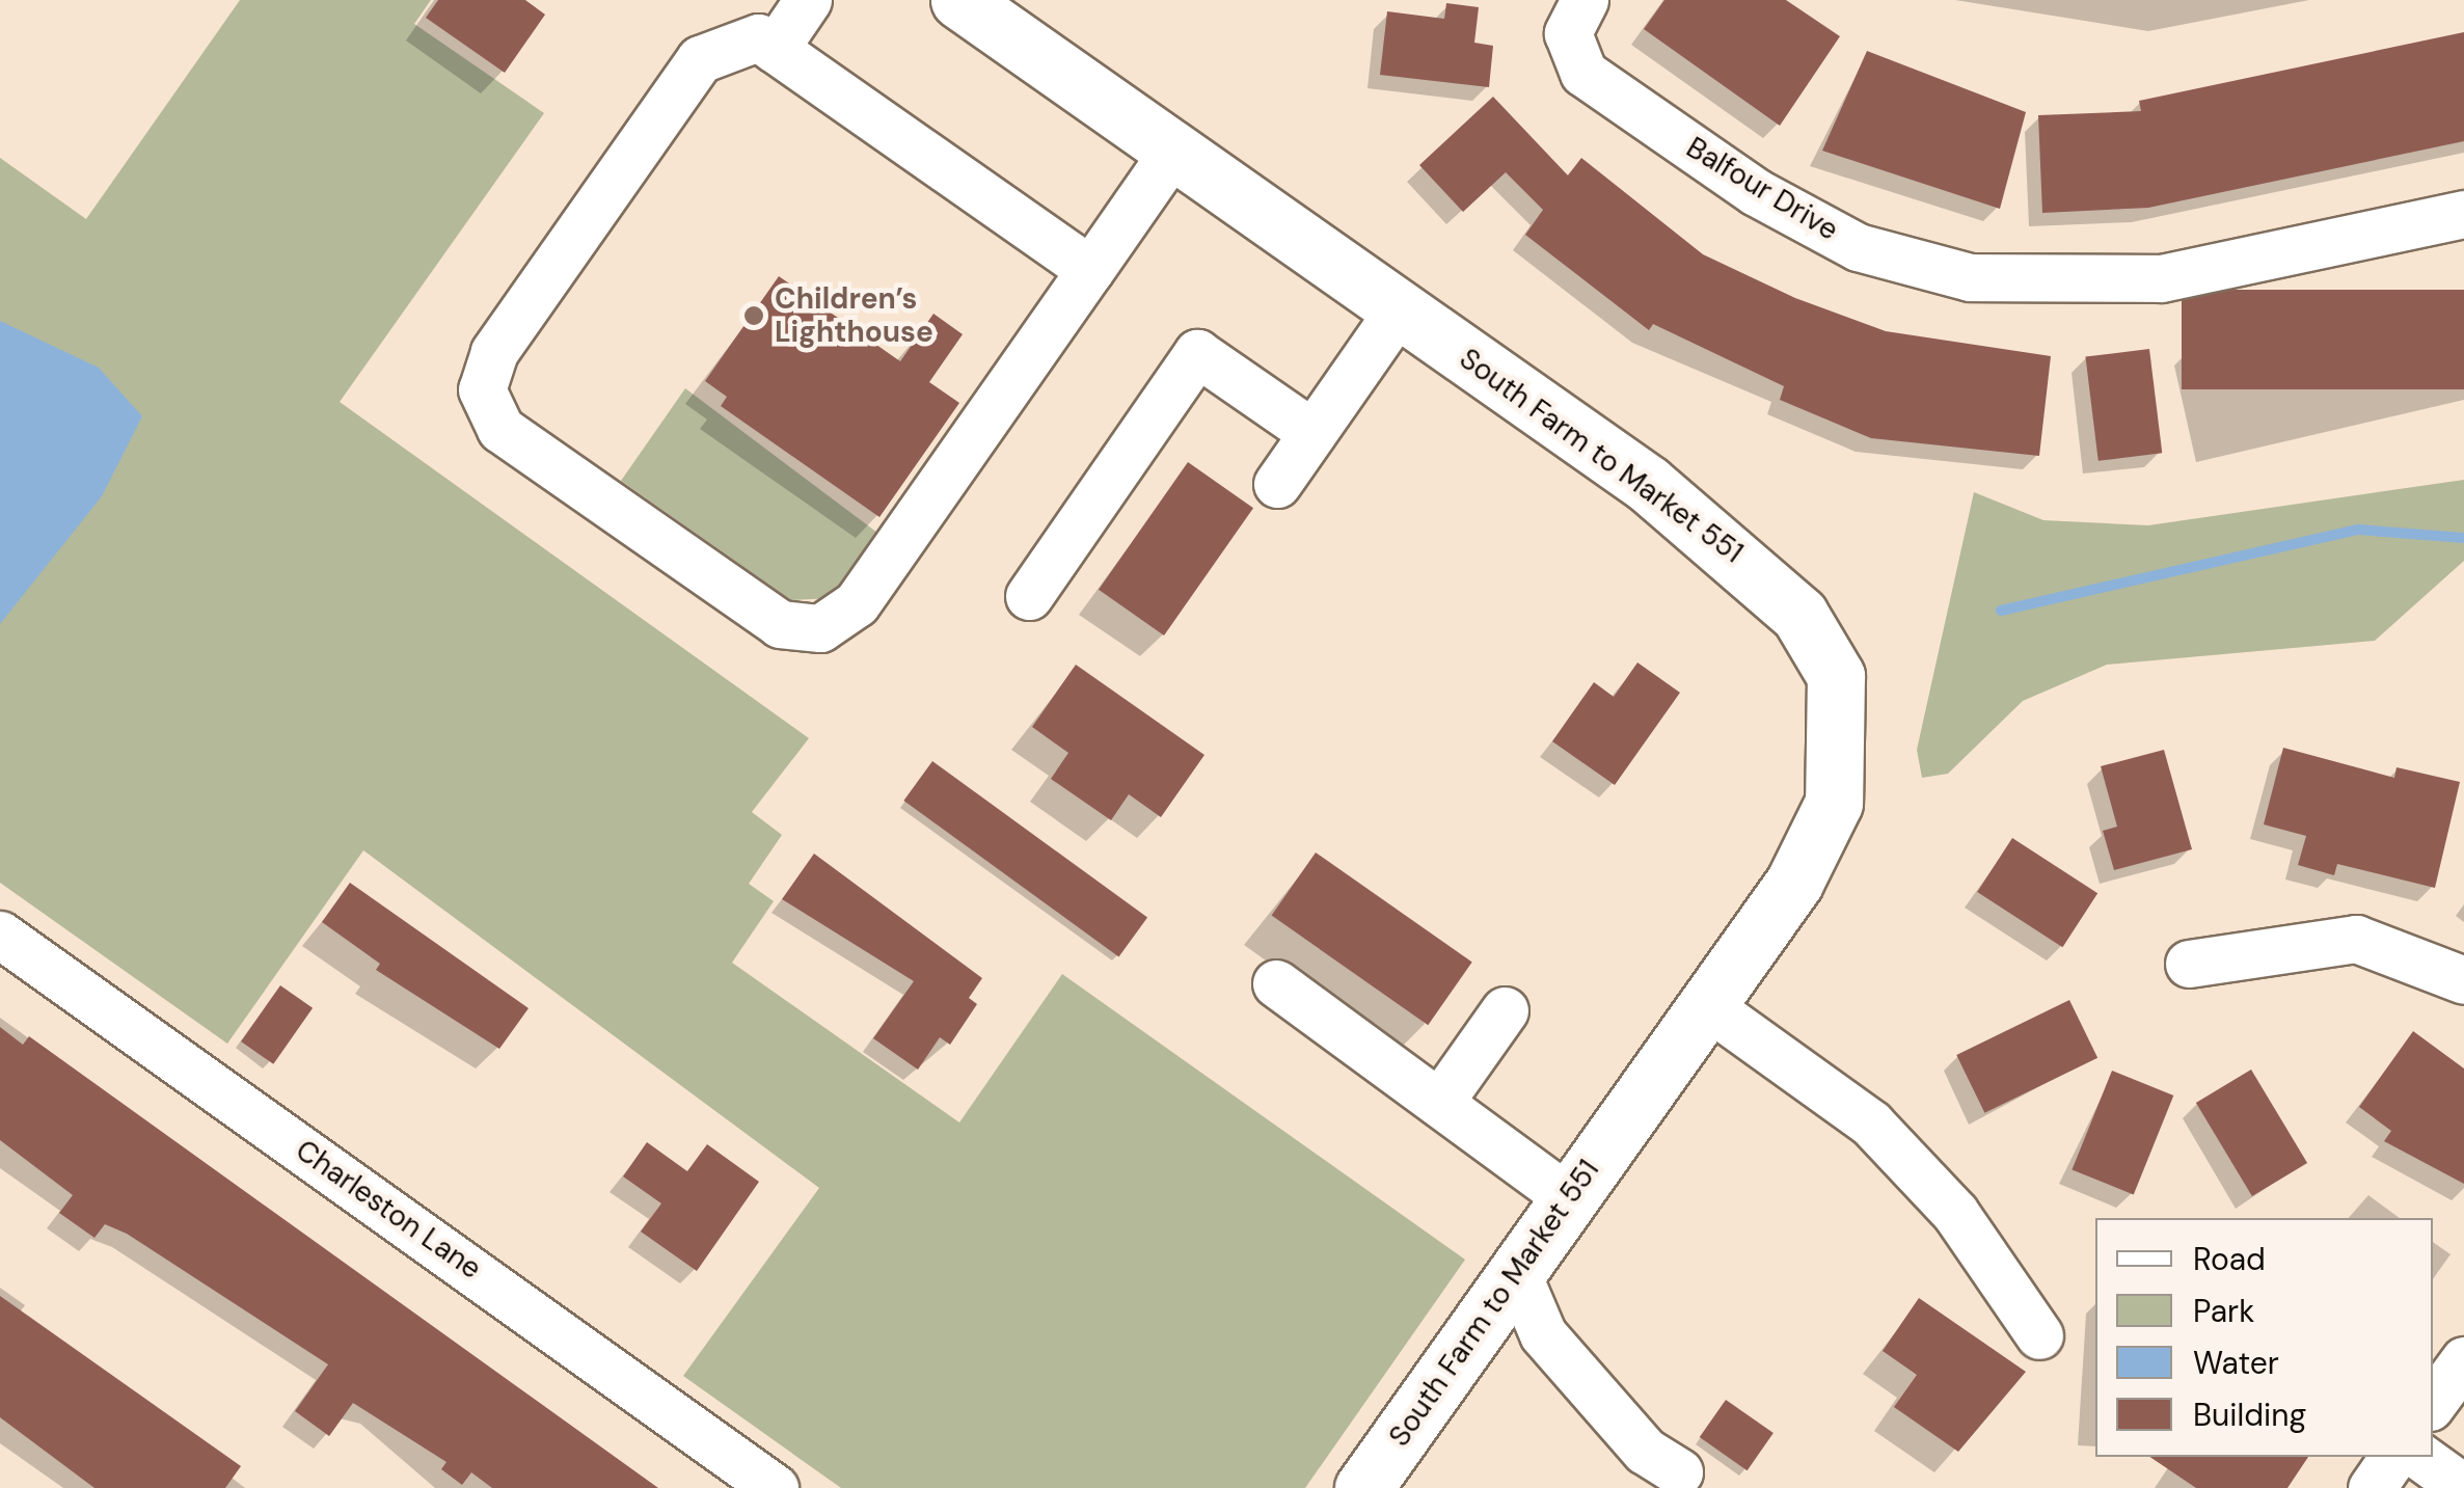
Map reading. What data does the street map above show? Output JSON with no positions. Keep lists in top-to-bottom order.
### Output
{
  "streets": {
    "main road": ["South Farm to Market 551"],
    "street": ["Balfour Drive", "Charleston Lane"]
  },
  "places": ["Children’s Lighthouse"],
  "legend": [
    "Road",
    "Park",
    "Water",
    "Building"
  ]
}
